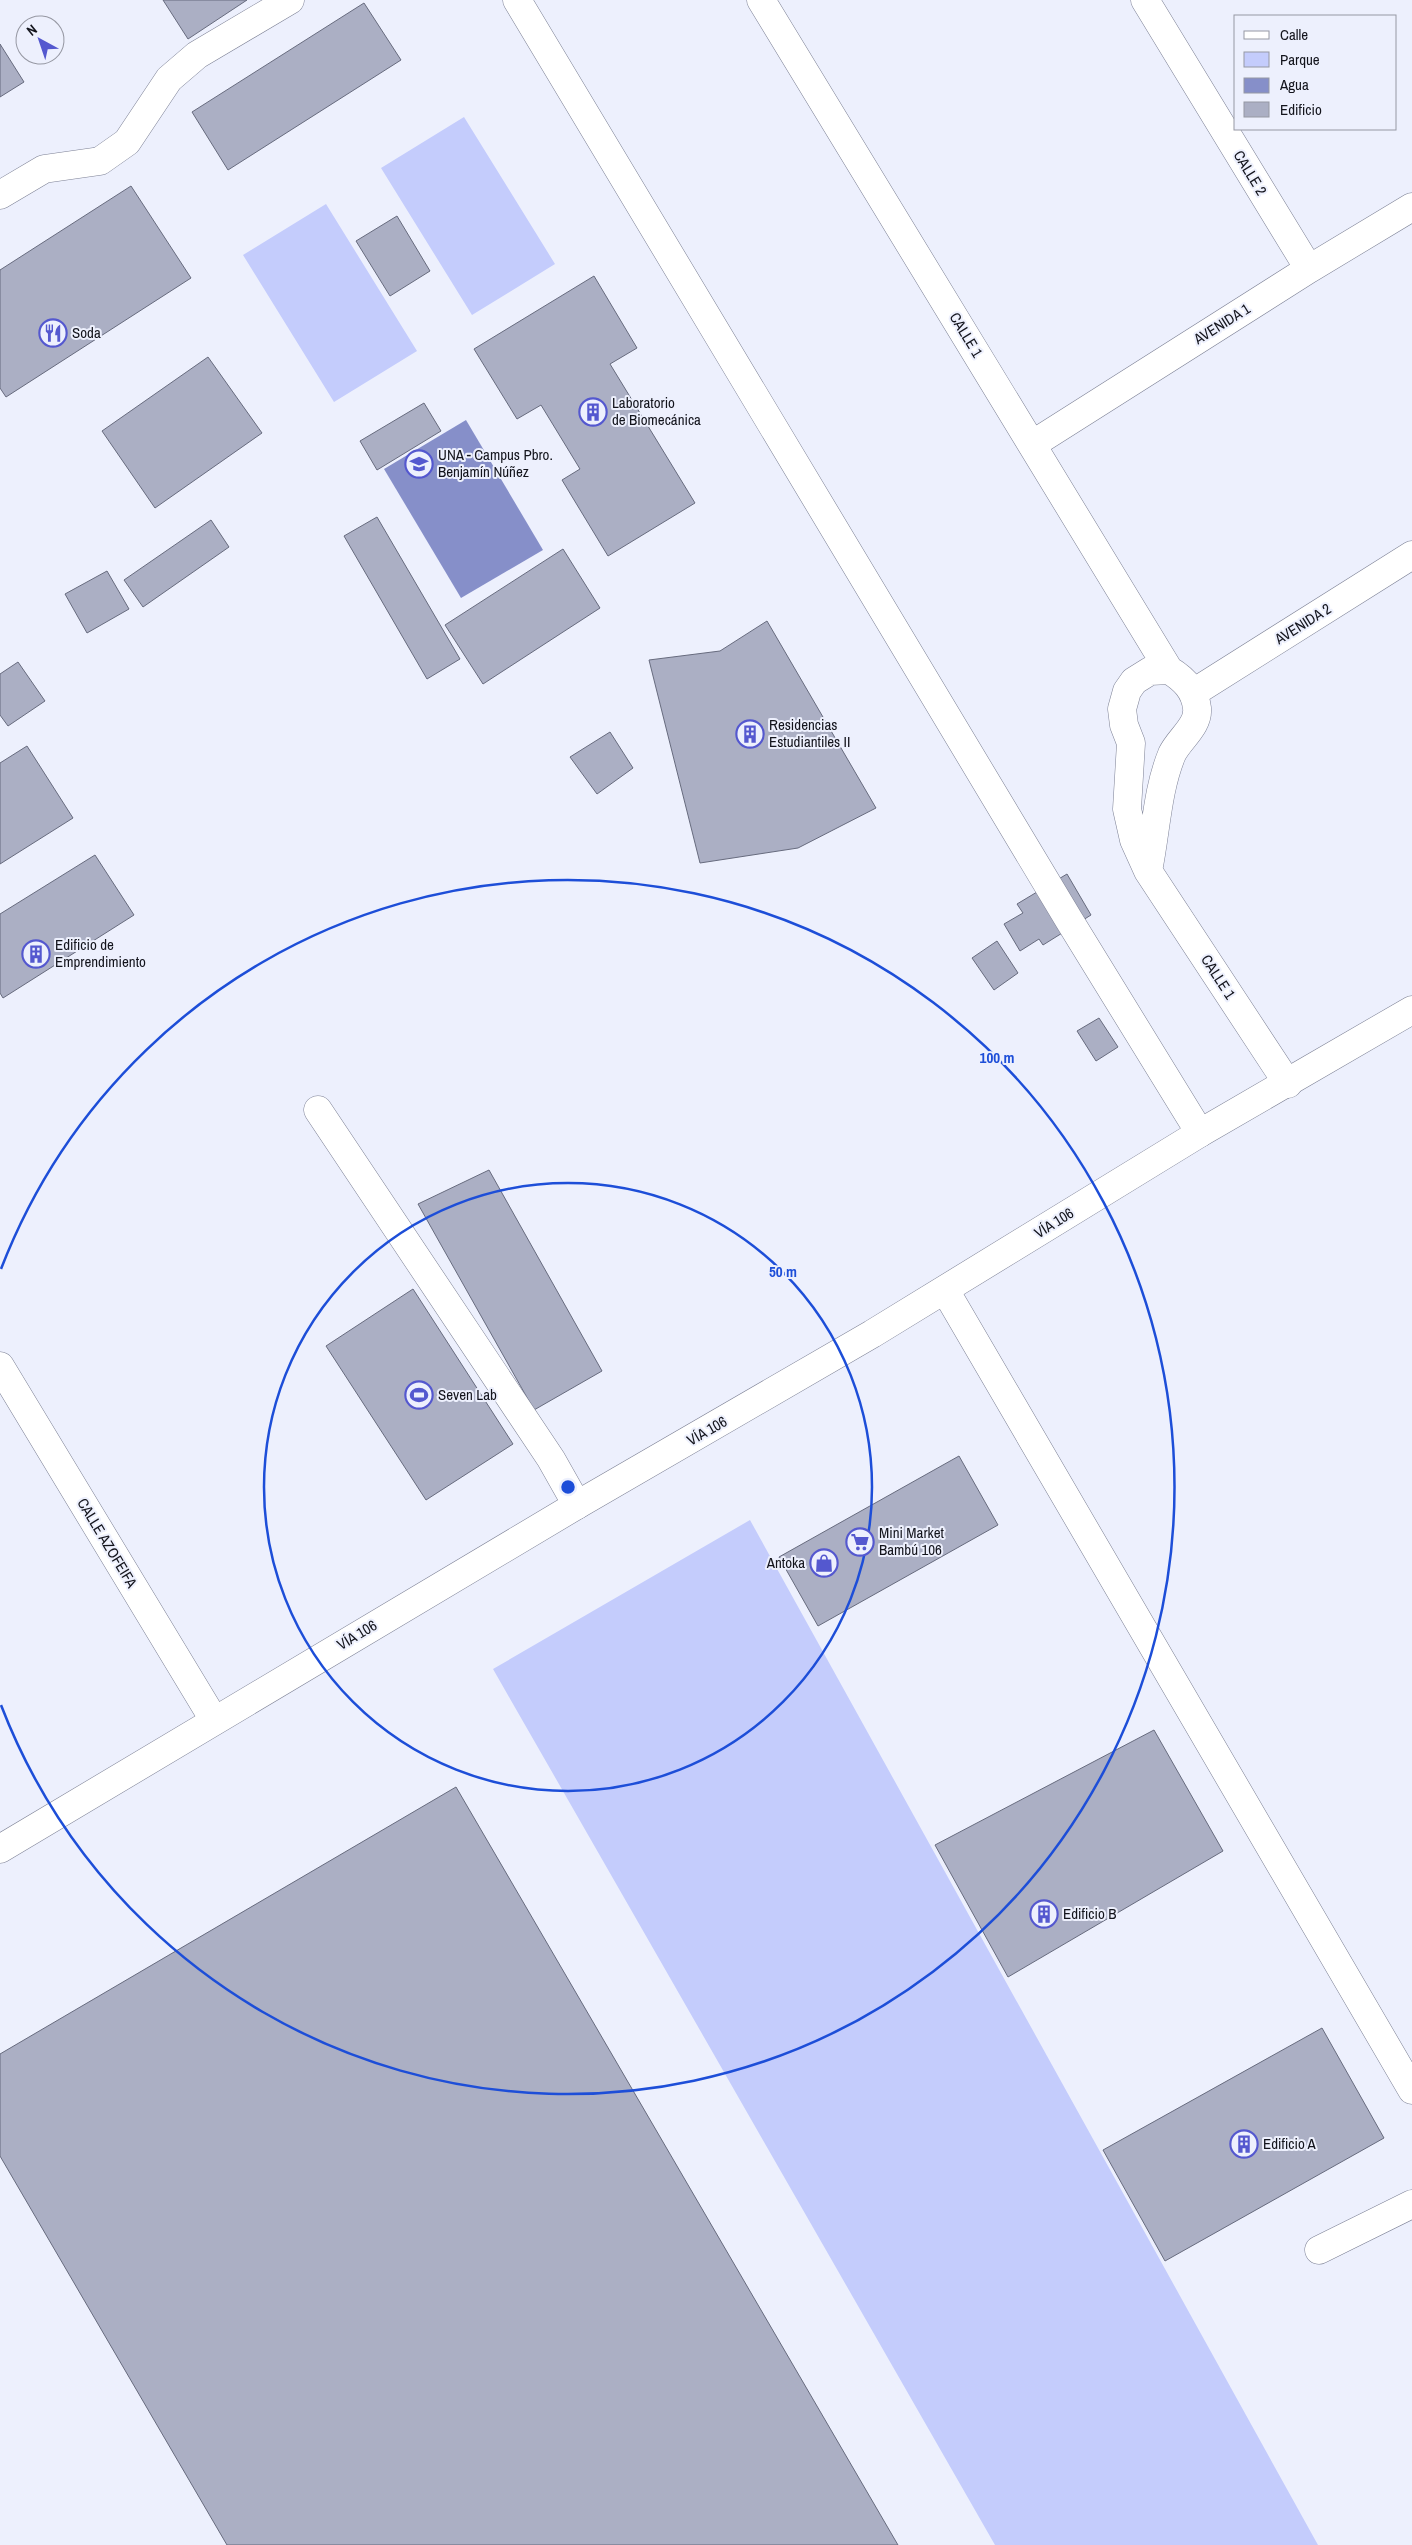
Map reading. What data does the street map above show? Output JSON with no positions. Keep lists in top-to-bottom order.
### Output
{
  "streets": {
    "street": [
      "CALLE 2",
      "AVENIDA 1",
      "CALLE 1",
      "AVENIDA 2",
      "VÍA 106",
      "CALLE AZOFEIFA"
    ]
  },
  "crossings": [
    ["CALLE 2", "AVENIDA 1"],
    ["AVENIDA 1", "CALLE 1"],
    ["CALLE 1", "AVENIDA 2"],
    ["CALLE 1", "VÍA 106"],
    ["VÍA 106", "CALLE AZOFEIFA"]
  ],
  "places": {
    "restaurant": ["Soda"],
    "building": [
      "Laboratorio de Biomecánica",
      "Residencias Estudiantiles II",
      "Edificio de Emprendimiento",
      "Edificio B",
      "Edificio A"
    ],
    "school or university": ["UNA - Campus Pbro. Benjamín Núñez"],
    "sports": ["Seven Lab"],
    "supermarket": ["Mini Market Bambú 106"],
    "shop": ["Antoka"]
  },
  "legend": [
    "Calle",
    "Parque",
    "Agua",
    "Edificio"
  ],
  "north": "top left",
  "rings": ["100 m", "50 m"]
}
